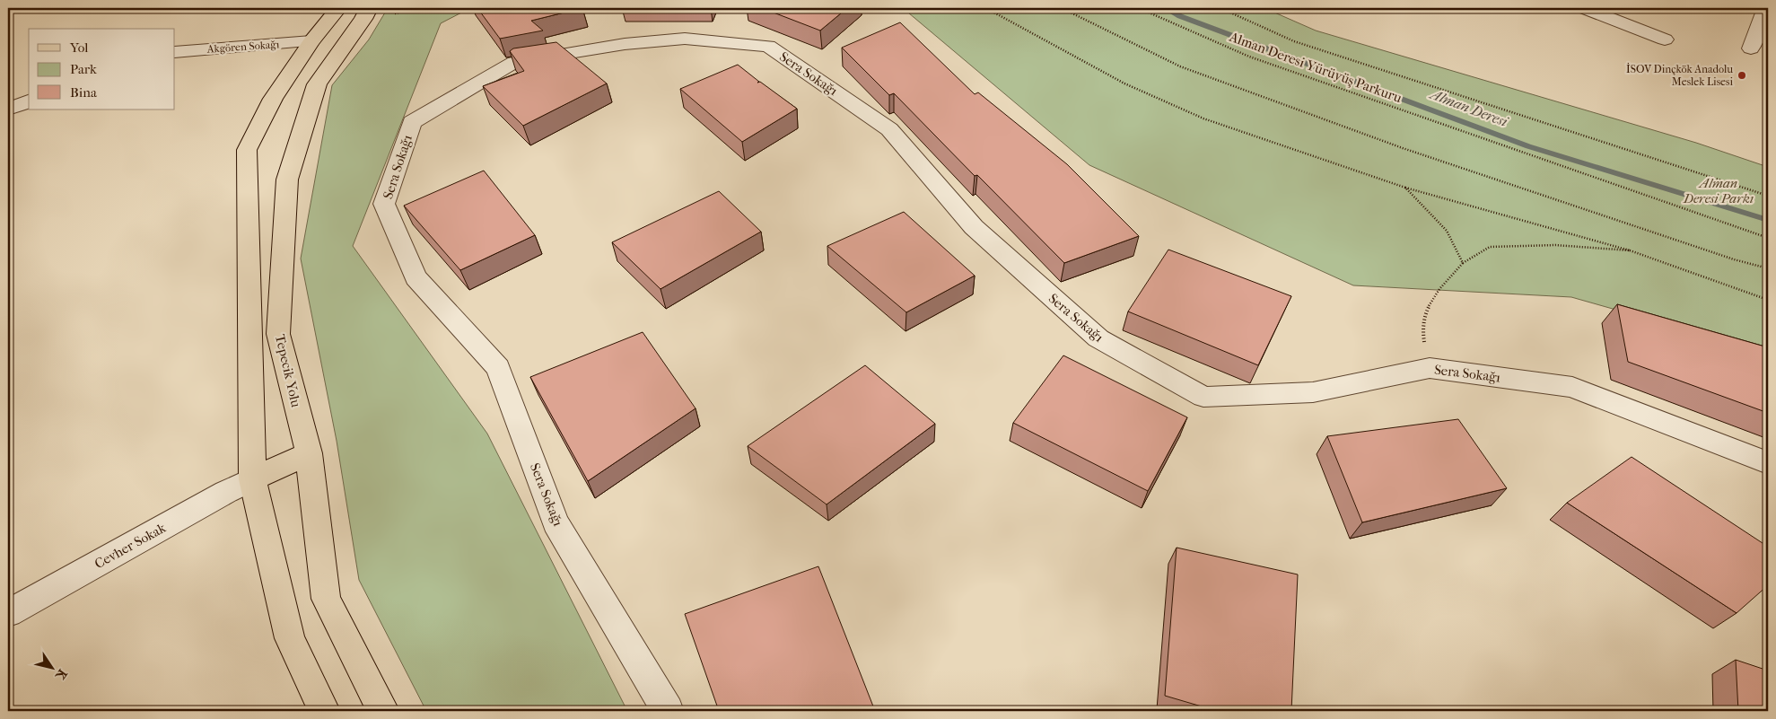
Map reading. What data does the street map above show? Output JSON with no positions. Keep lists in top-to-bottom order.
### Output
{
  "streets": {
    "main road": ["Tepecik Yolu"],
    "street": ["Akgören Sokağı", "Sera Sokağı", "Cevher Sokak"],
    "path": ["Alman Deresi Yürüyüş Parkuru"]
  },
  "water": ["Alman Deresi"],
  "parks": ["Alman Deresi Parkı"],
  "places": ["İSOV Dinçkök Anadolu Meslek Lisesi"],
  "legend": ["Yol", "Park", "Bina"],
  "north": "bottom right"
}
